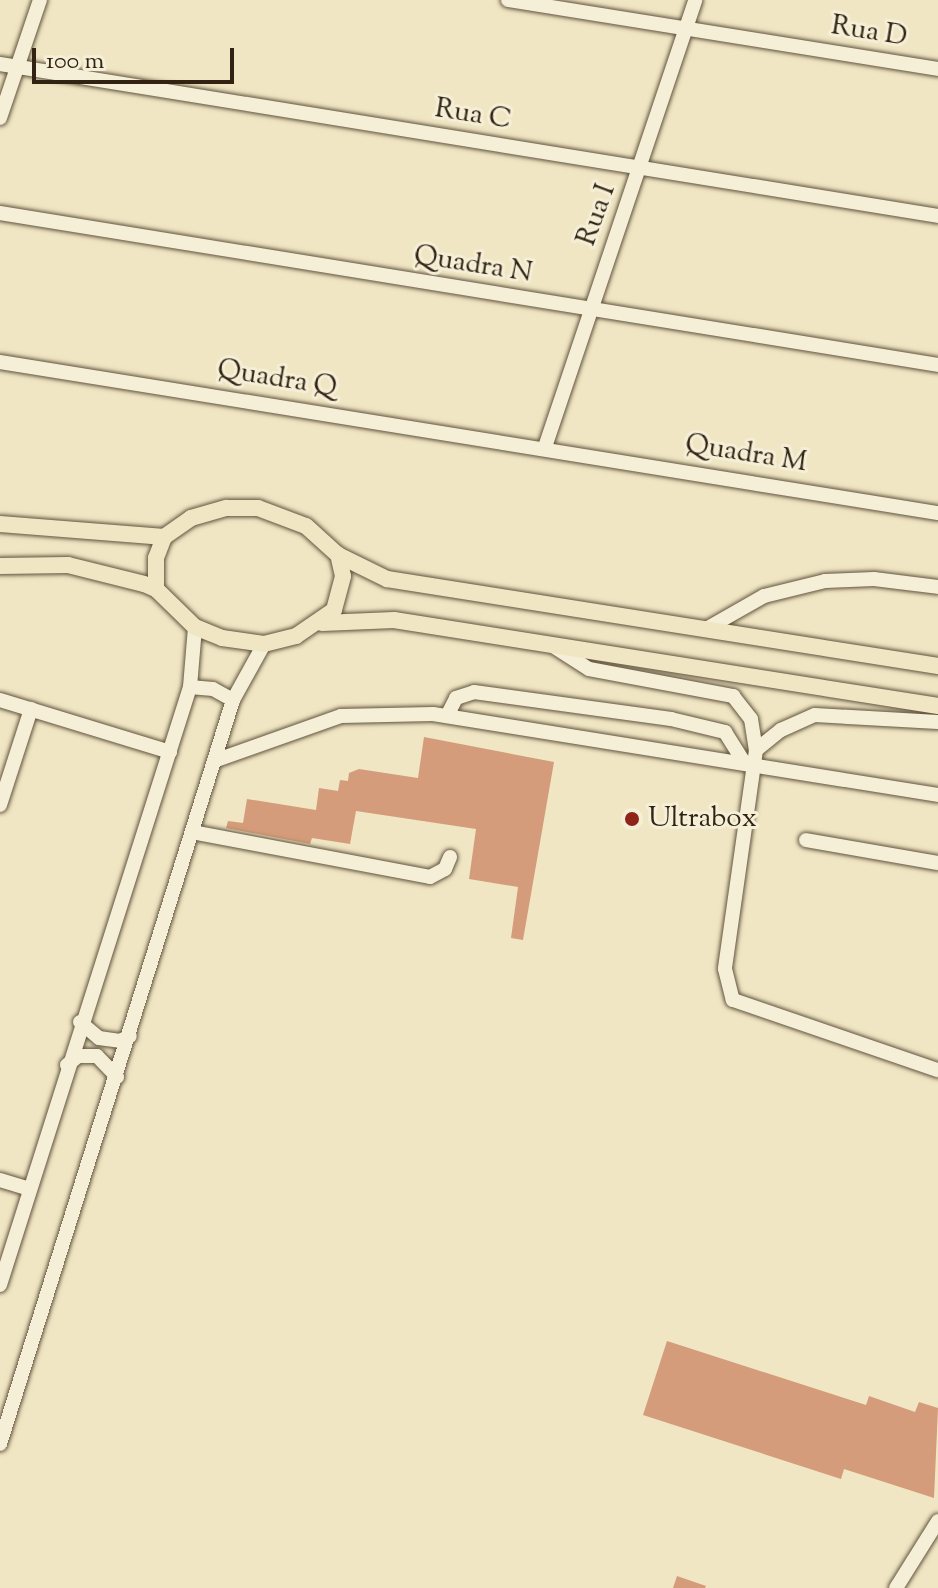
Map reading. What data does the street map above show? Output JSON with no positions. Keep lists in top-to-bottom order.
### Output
{
  "streets": {
    "street": [
      "Rua D",
      "Rua C",
      "Rua I",
      "Quadra N",
      "Quadra Q",
      "Quadra M"
    ]
  },
  "crossings": [
    ["Rua D", "Rua I"],
    ["Rua C", "Rua I"],
    ["Rua I", "Quadra N"],
    ["Rua I", "Quadra Q"],
    ["Rua I", "Quadra M"],
    ["Quadra Q", "Quadra M"]
  ],
  "places": ["Ultrabox"],
  "scale_bar": "100 m"
}
